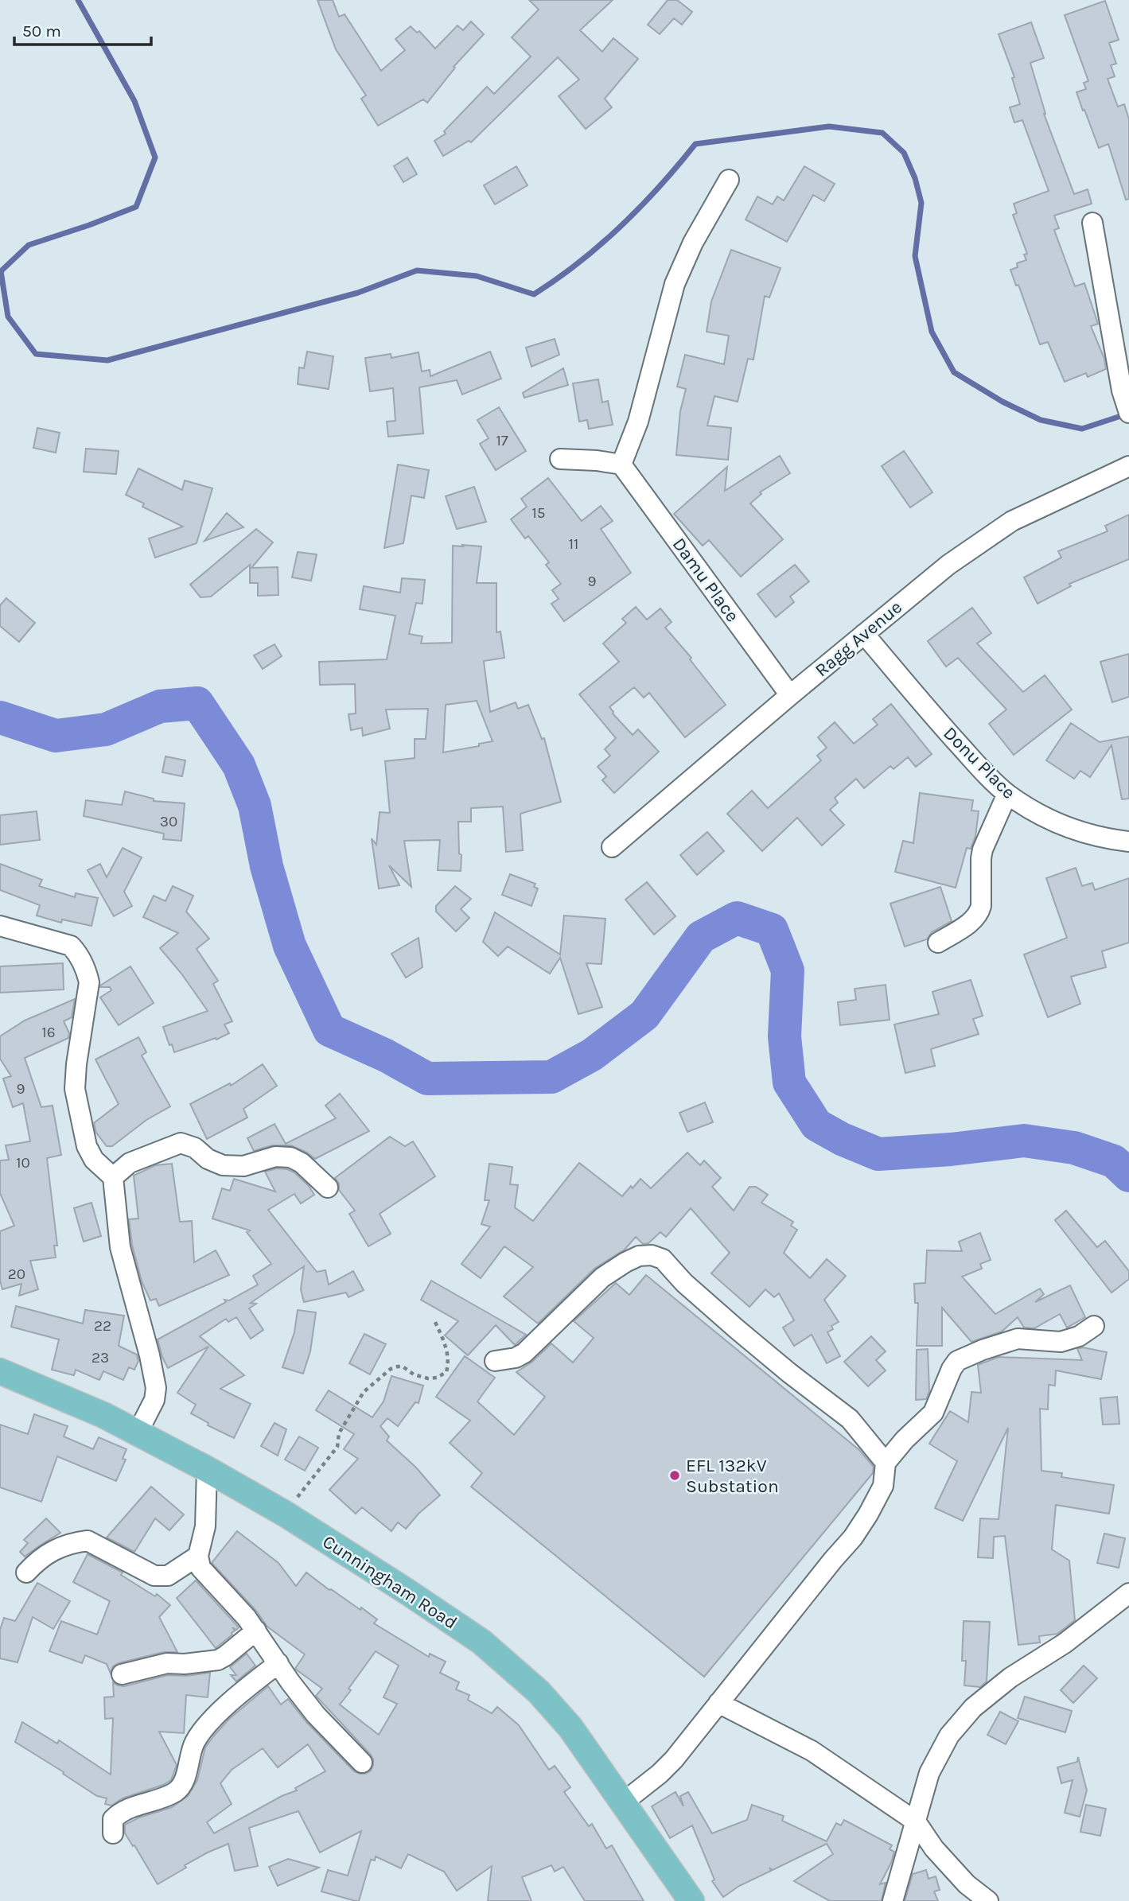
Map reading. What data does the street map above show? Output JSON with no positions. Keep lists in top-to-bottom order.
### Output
{
  "streets": {
    "main road": ["Cunningham Road"],
    "street": ["Damu Place", "Ragg Avenue", "Donu Place"]
  },
  "crossings": [
    ["Damu Place", "Ragg Avenue"],
    ["Ragg Avenue", "Donu Place"]
  ],
  "places": ["EFL 132kV Substation"],
  "house_numbers": [
    "17",
    "15",
    "11",
    "9",
    "30",
    "16",
    "9",
    "10",
    "20",
    "22",
    "23"
  ],
  "scale_bar": "50 m"
}
